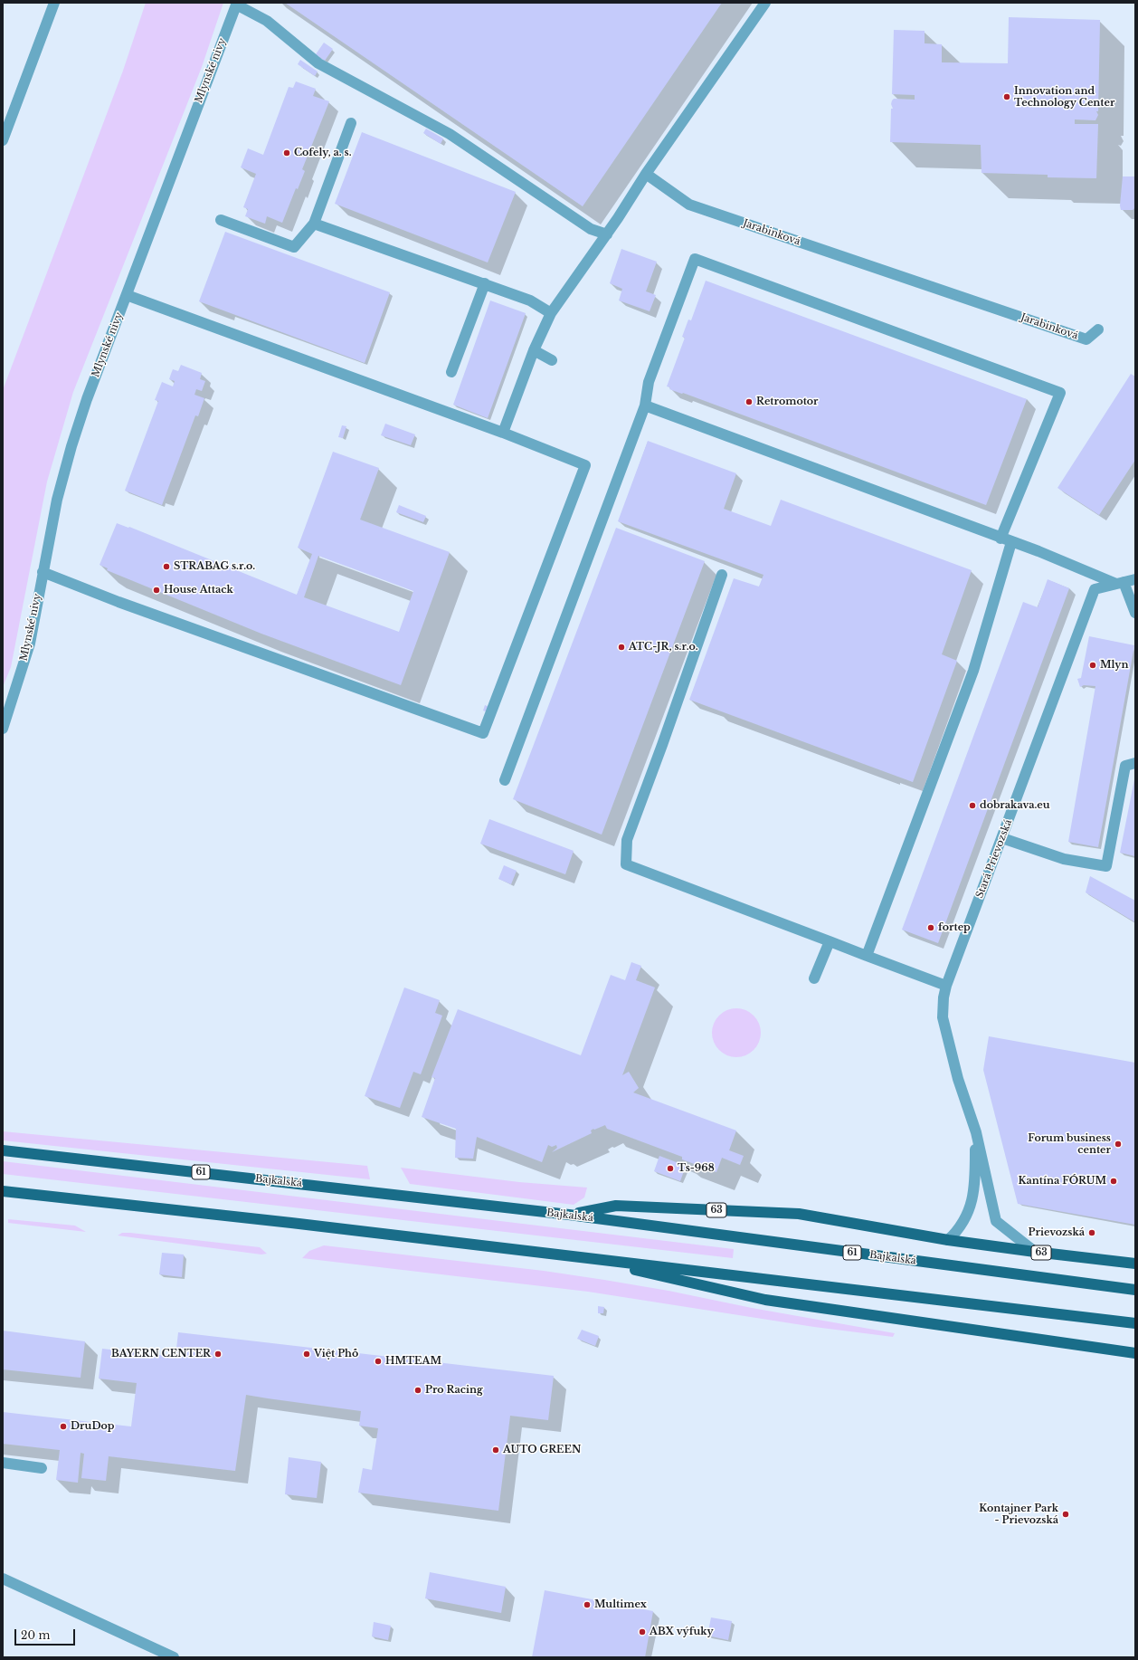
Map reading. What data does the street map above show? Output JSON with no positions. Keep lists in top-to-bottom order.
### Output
{
  "streets": {
    "main road": ["61", "Bajkalská", "63"],
    "street": ["Mlynské nivy", "Jarabinková", "Stará Prievozská"]
  },
  "crossings": [
    ["Stará Prievozská", "63"],
    ["Bajkalská", "63"]
  ],
  "places": [
    "Innovation and Technology Center",
    "Cofely, a. s.",
    "Retromotor",
    "STRABAG s.r.o.",
    "House Attack",
    "ATC-JR, s.r.o.",
    "Mlyn",
    "dobrakava.eu",
    "fortep",
    "Forum business center",
    "Ts-968",
    "Kantína FÓRUM",
    "Prievozská",
    "BAYERN CENTER",
    "Việt Phố",
    "HMTEAM",
    "Pro Racing",
    "DruDop",
    "AUTO GREEN",
    "Kontajner Park - Prievozská",
    "Multimex",
    "ABX výfuky"
  ],
  "scale_bar": "20 m"
}
